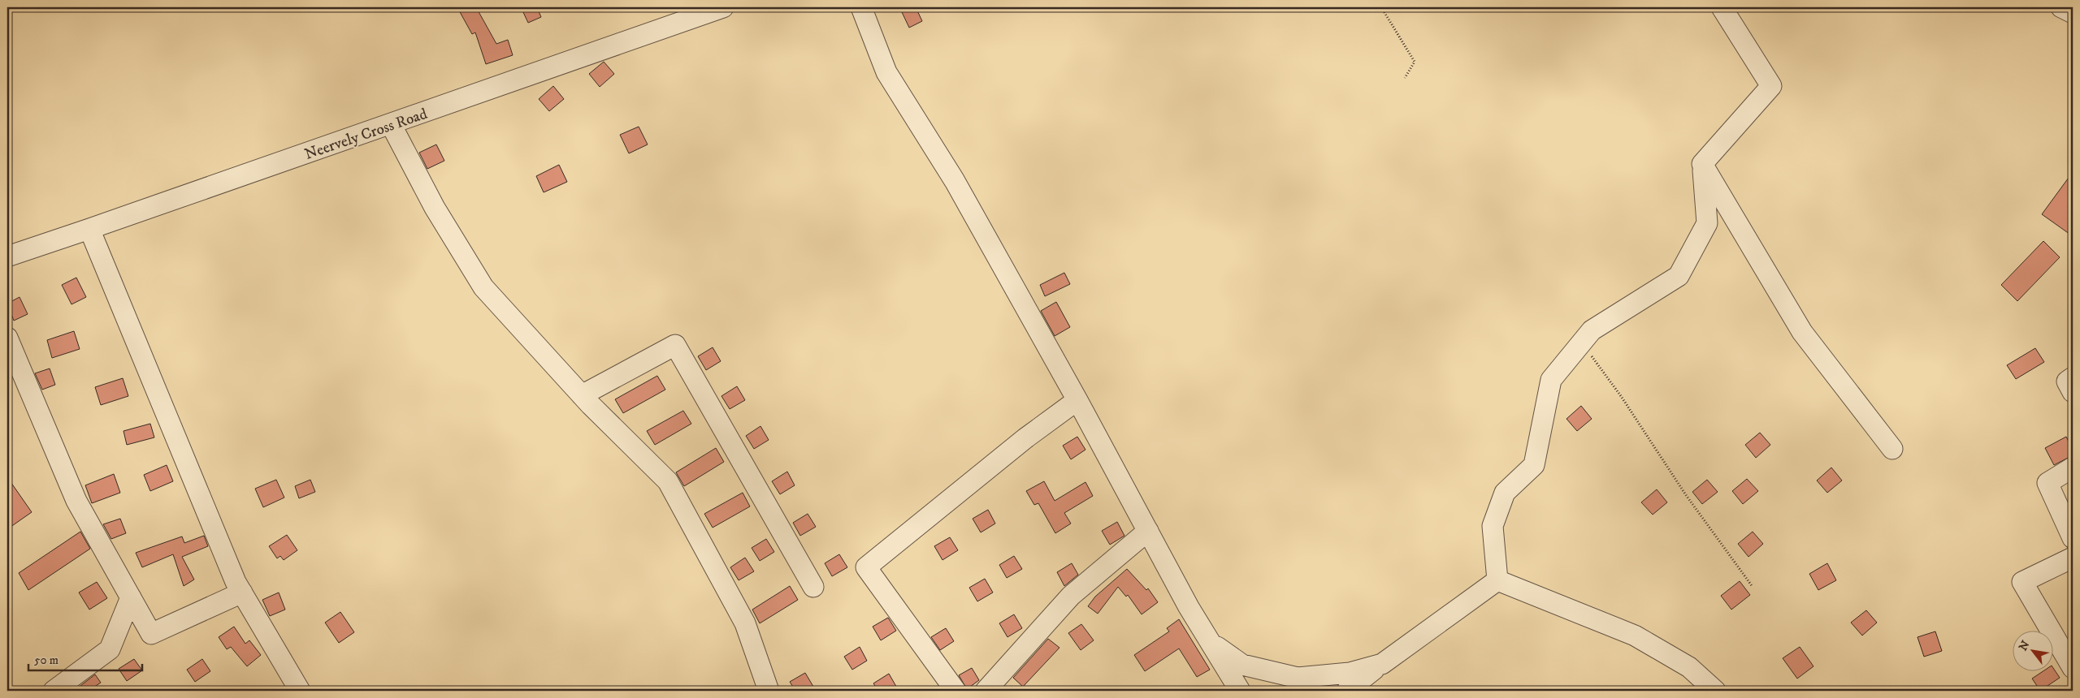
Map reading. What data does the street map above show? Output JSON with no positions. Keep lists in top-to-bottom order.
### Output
{
  "streets": {
    "street": ["Neervely Cross Road"]
  },
  "scale_bar": "50 m",
  "north": "top left"
}
